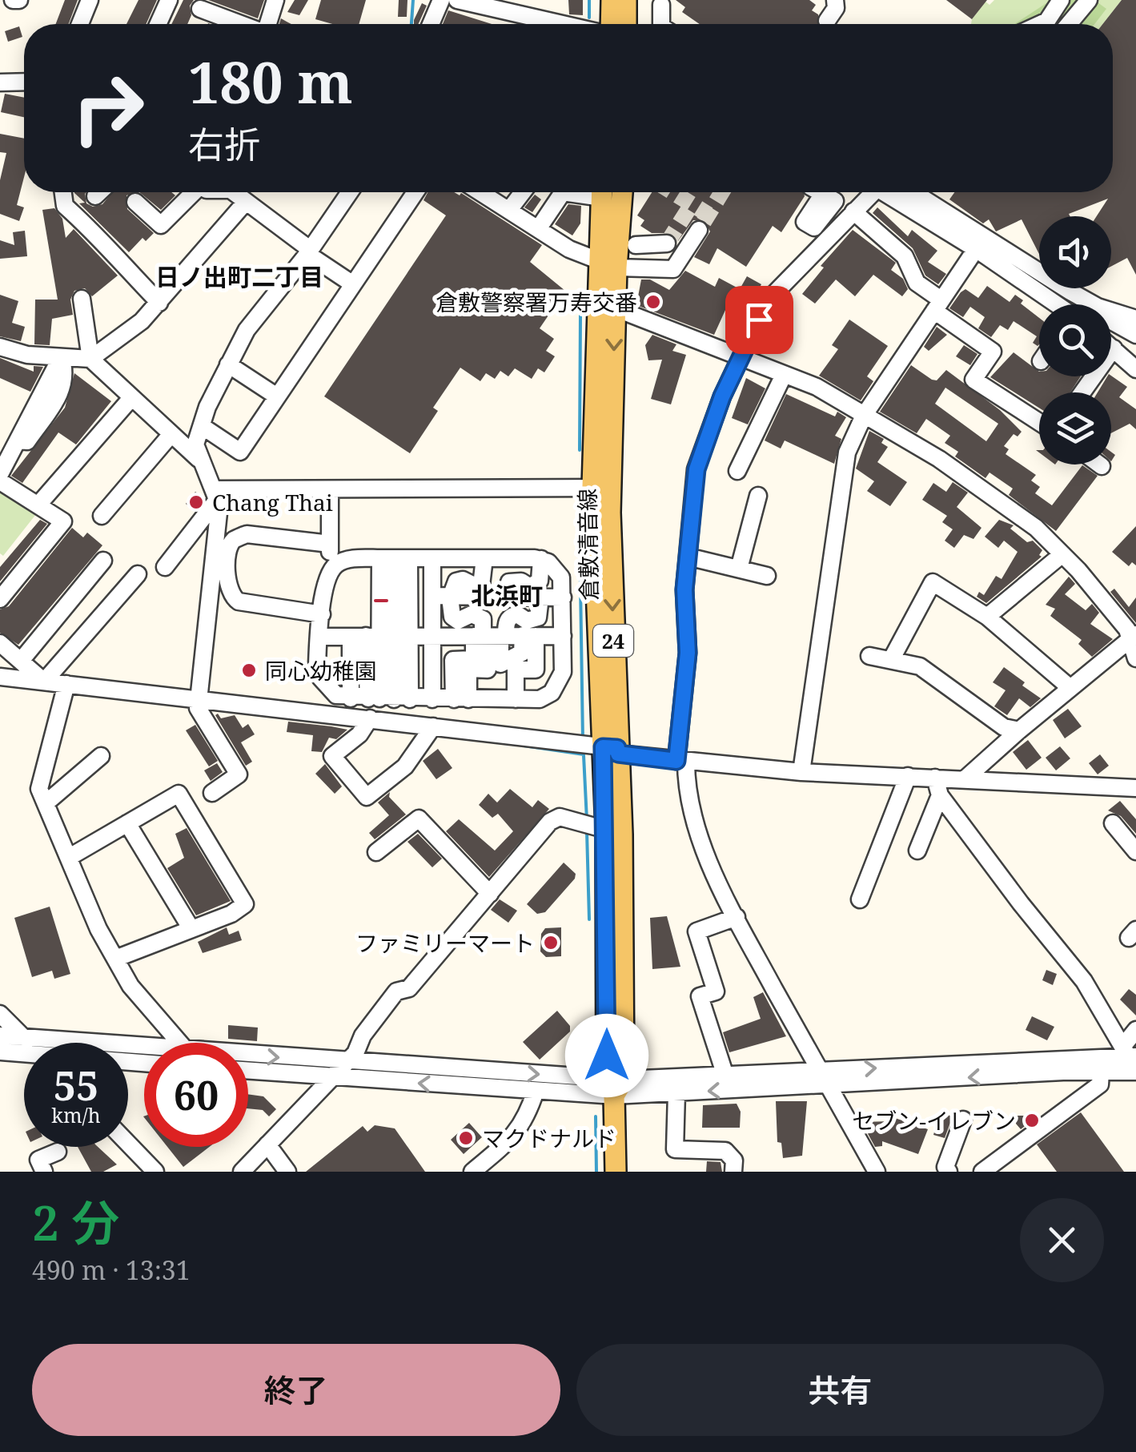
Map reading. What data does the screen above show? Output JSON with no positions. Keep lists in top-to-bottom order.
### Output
{
  "streets": {
    "main road": ["倉敷清音線", "24"]
  },
  "districts": ["日ノ出町二丁目", "北浜町"],
  "places": [
    "倉敷警察署万寿交番",
    "Chang Thai",
    "同心幼稚園",
    "ファミリーマート",
    "セブン-イレブン",
    "マクドナルド"
  ],
  "page": {
    "turn": ["180 m", "右折"],
    "speed": "55 km/h",
    "limit": "60",
    "heading": ["2 分", "490 m · 13:31"],
    "buttons": ["終了", "共有"]
  }
}
